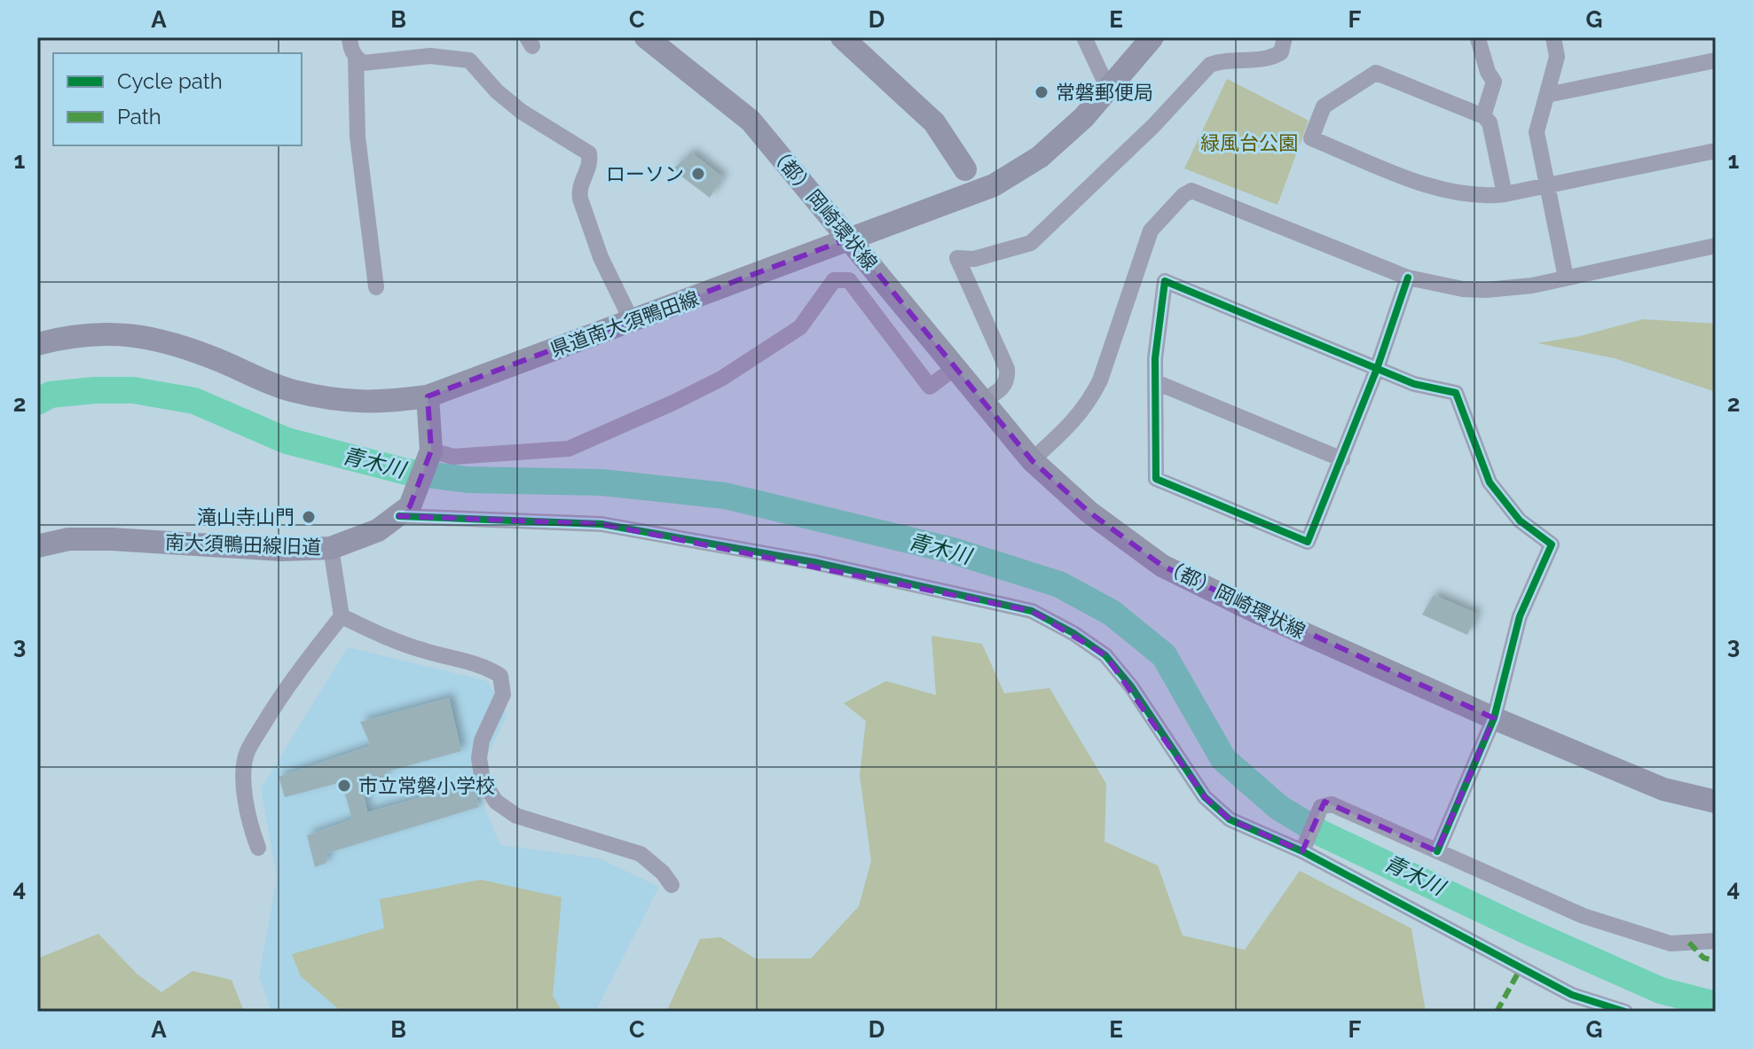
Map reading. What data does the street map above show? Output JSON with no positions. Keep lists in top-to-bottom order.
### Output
{
  "streets": {
    "street": ["（都）岡崎環状線", "県道南大須鴨田線", "南大須鴨田線旧道"]
  },
  "crossings": [
    ["（都）岡崎環状線", "県道南大須鴨田線"]
  ],
  "water": ["青木川"],
  "parks": ["緑風台公園"],
  "places": [
    "常磐郵便局",
    "ローソン",
    "滝山寺山門",
    "市立常磐小学校"
  ],
  "legend": ["Cycle path", "Path"],
  "grid": {
    "columns": [
      "A",
      "B",
      "C",
      "D",
      "E",
      "F",
      "G"
    ],
    "rows": [
      "1",
      "2",
      "3",
      "4"
    ]
  }
}
